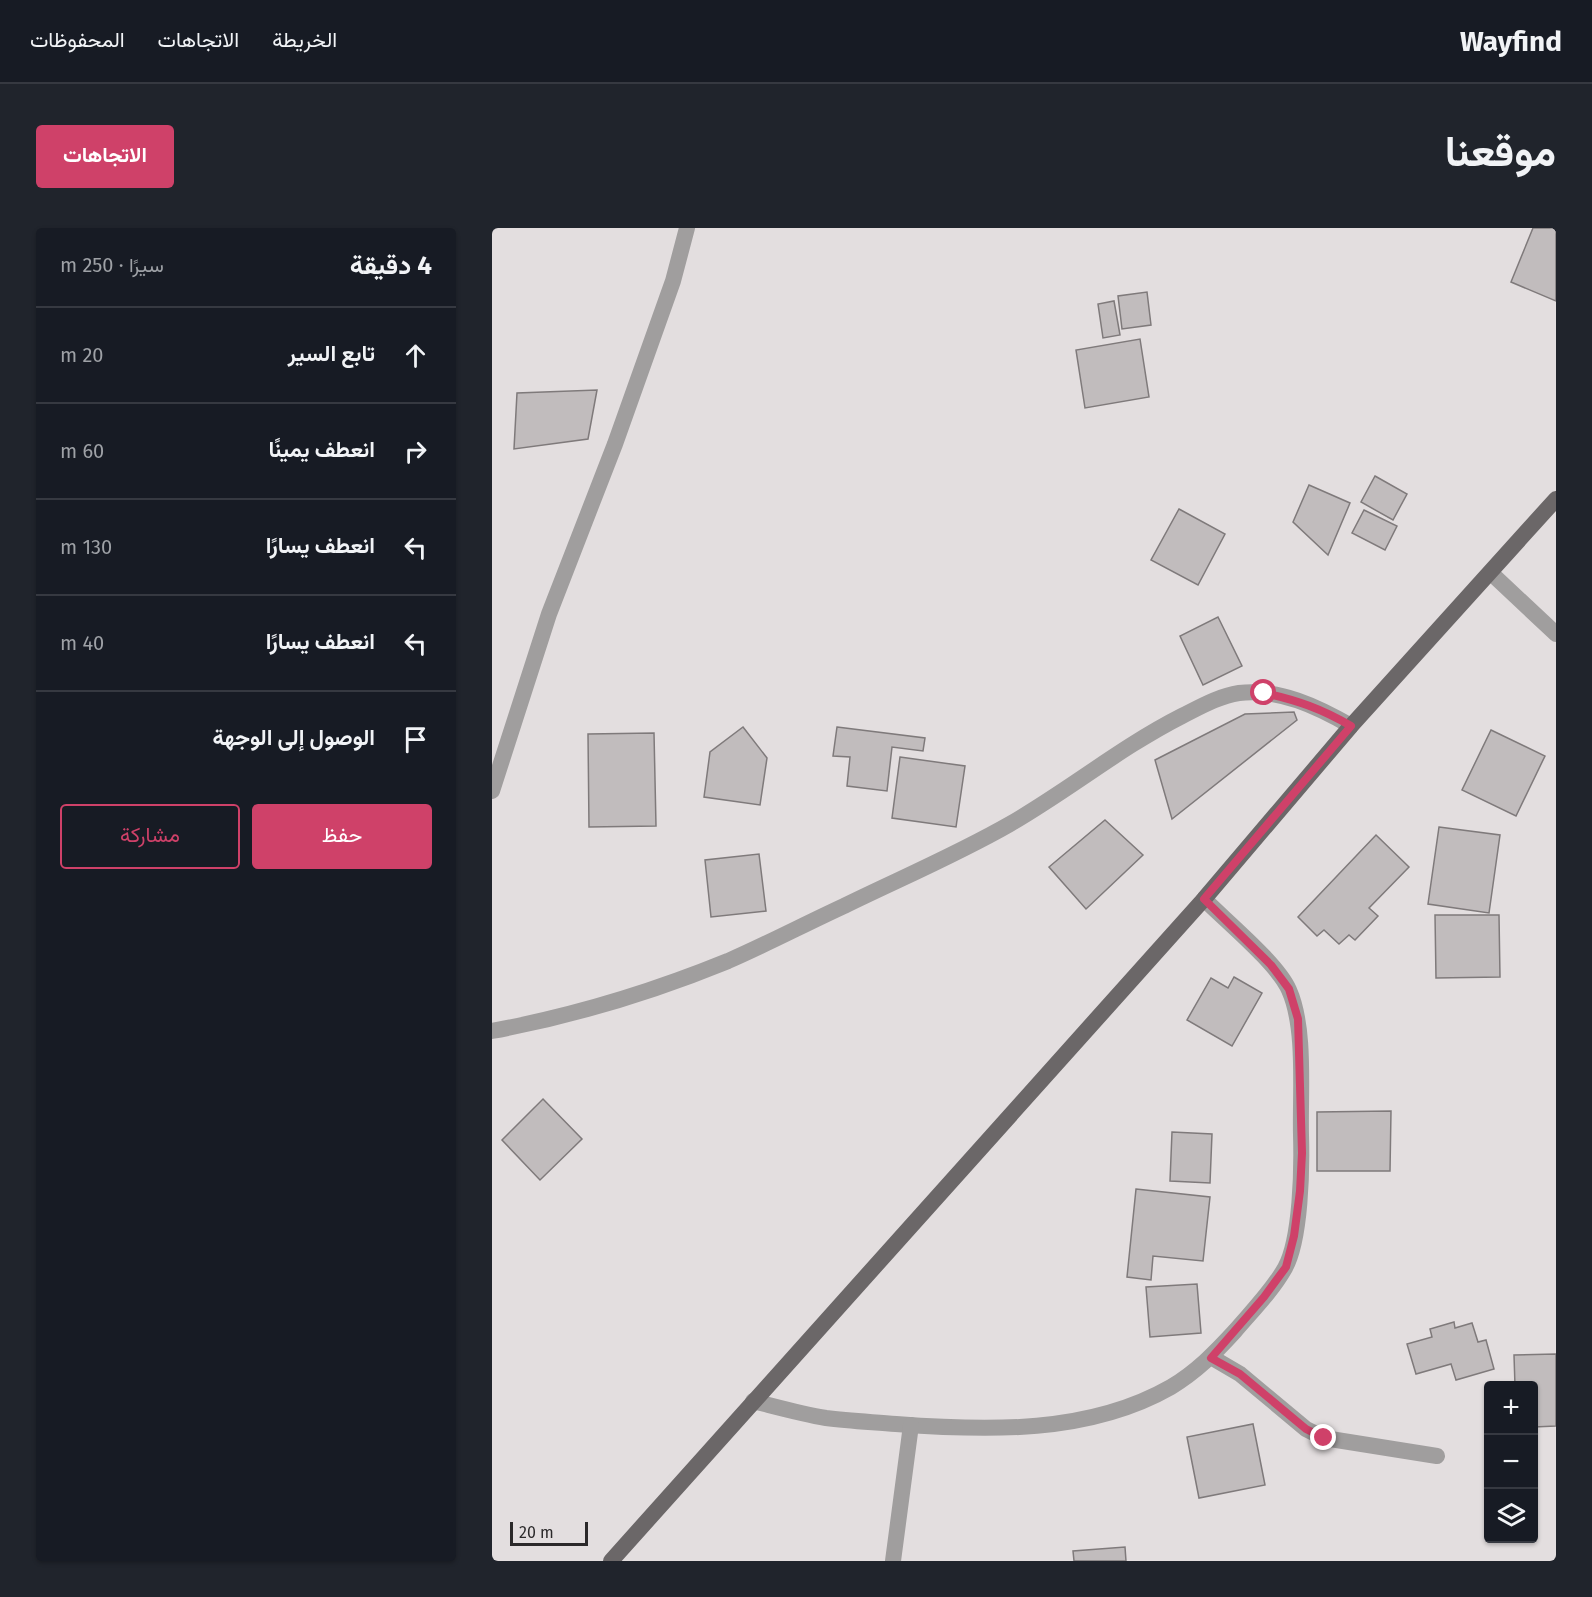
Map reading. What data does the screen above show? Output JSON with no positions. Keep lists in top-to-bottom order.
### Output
{
  "scale_bar": "20 m",
  "page": {
    "header": "Wayfind",
    "nav": ["الخريطة", "الاتجاهات", "المحفوظات"],
    "title": "موقعنا",
    "buttons": [
      "الاتجاهات",
      ["حفظ", "مشاركة"]
    ],
    "heading": ["4 دقيقة", "سيرًا · 250 m"],
    "list": [
      ["تابع السير", "20 m"],
      ["انعطف يمينًا", "60 m"],
      ["انعطف يسارًا", "130 m"],
      ["انعطف يسارًا", "40 m"],
      "الوصول إلى الوجهة"
    ],
    "map_buttons": ["+", "−"],
    "scale": "20 m"
  }
}
